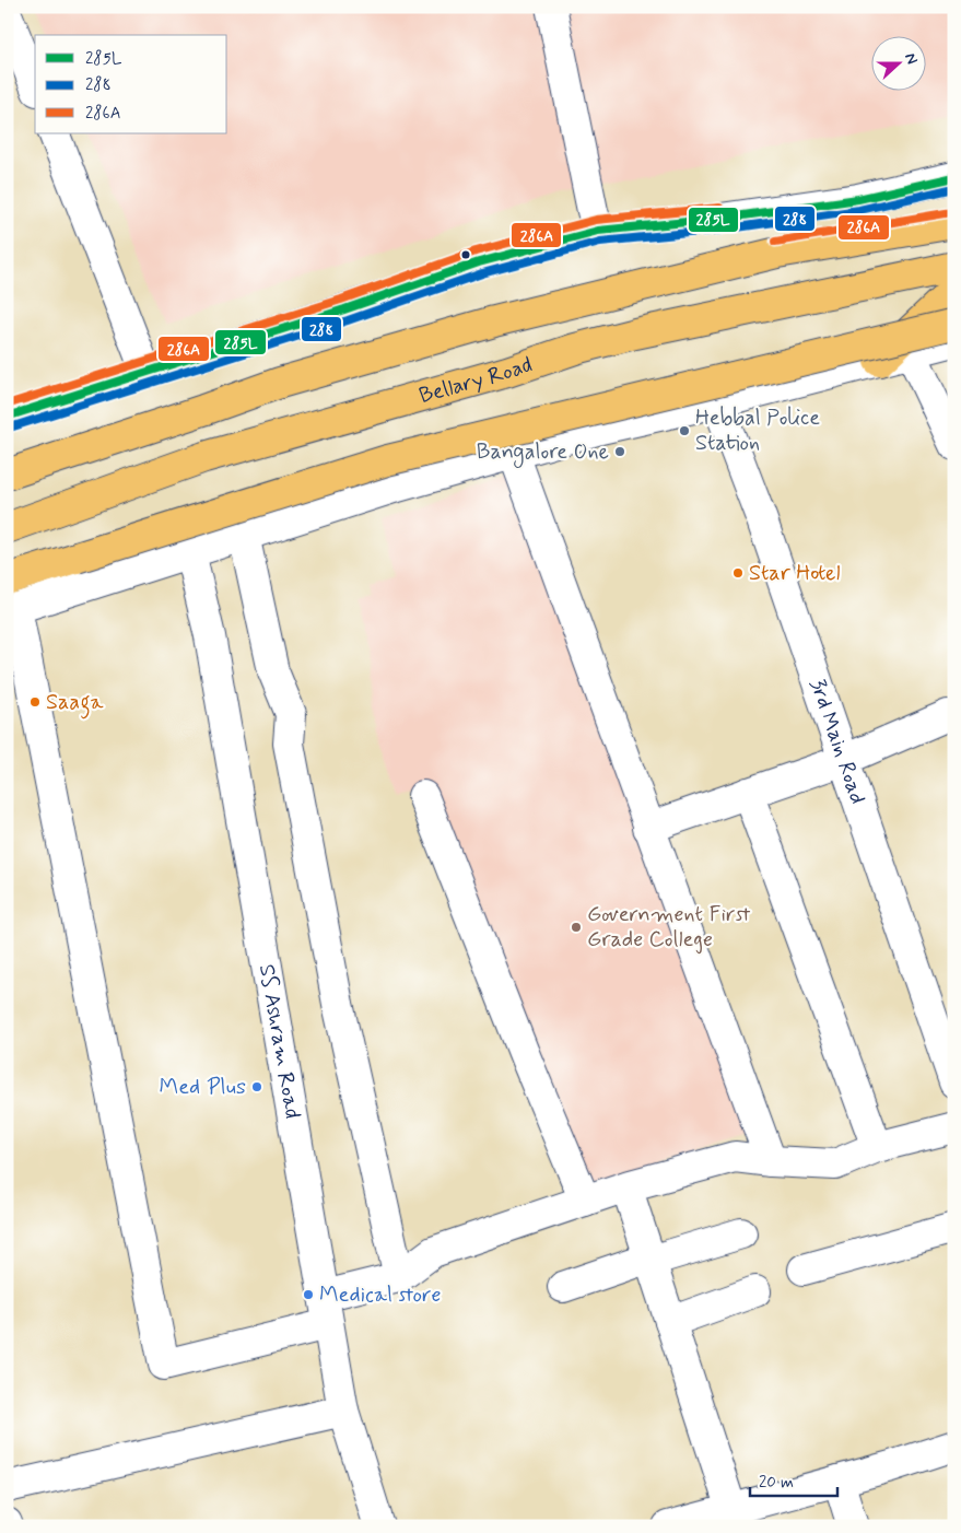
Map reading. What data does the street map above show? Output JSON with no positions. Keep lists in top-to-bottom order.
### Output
{
  "streets": {
    "highway": ["Bellary Road"],
    "street": ["3rd Main Road", "SS Ashram Road"]
  },
  "places": [
    "Hebbal Police Station",
    "Bangalore One",
    "Star Hotel",
    "Saaga",
    "Government First Grade College",
    "Med Plus",
    "Medical store"
  ],
  "lines": ["transit line 285L", "transit line 288", "transit line 286A"],
  "legend": ["285L", "288", "286A"],
  "scale_bar": "20 m",
  "north": "right"
}
